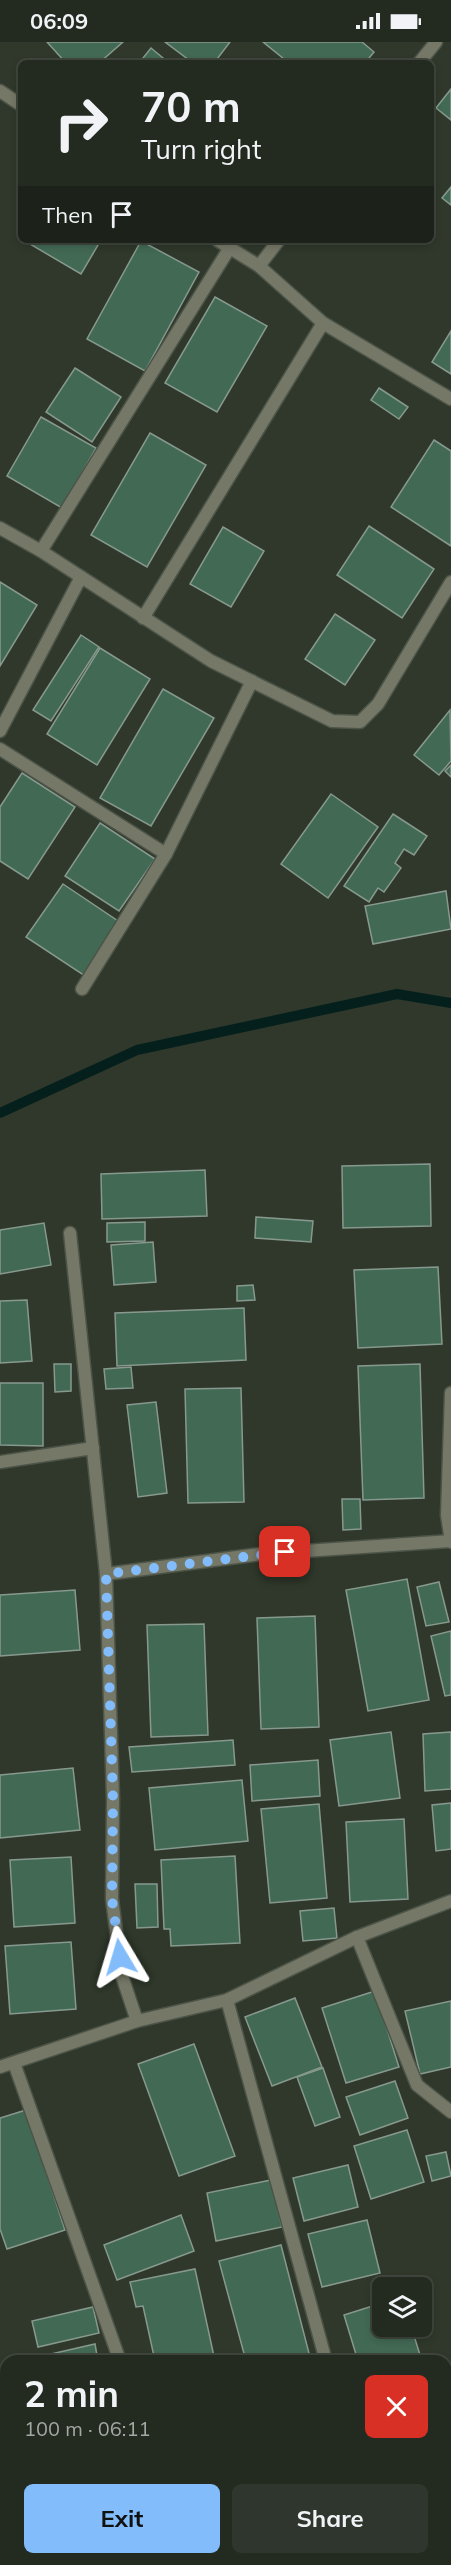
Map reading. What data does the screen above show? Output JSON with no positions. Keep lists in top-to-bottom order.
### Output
{
  "page": {
    "status": "06:09",
    "turn": ["70 m", "Turn right"],
    "then": "Then",
    "heading": ["2 min", "100 m · 06:11"],
    "buttons": ["Exit", "Share"]
  }
}
